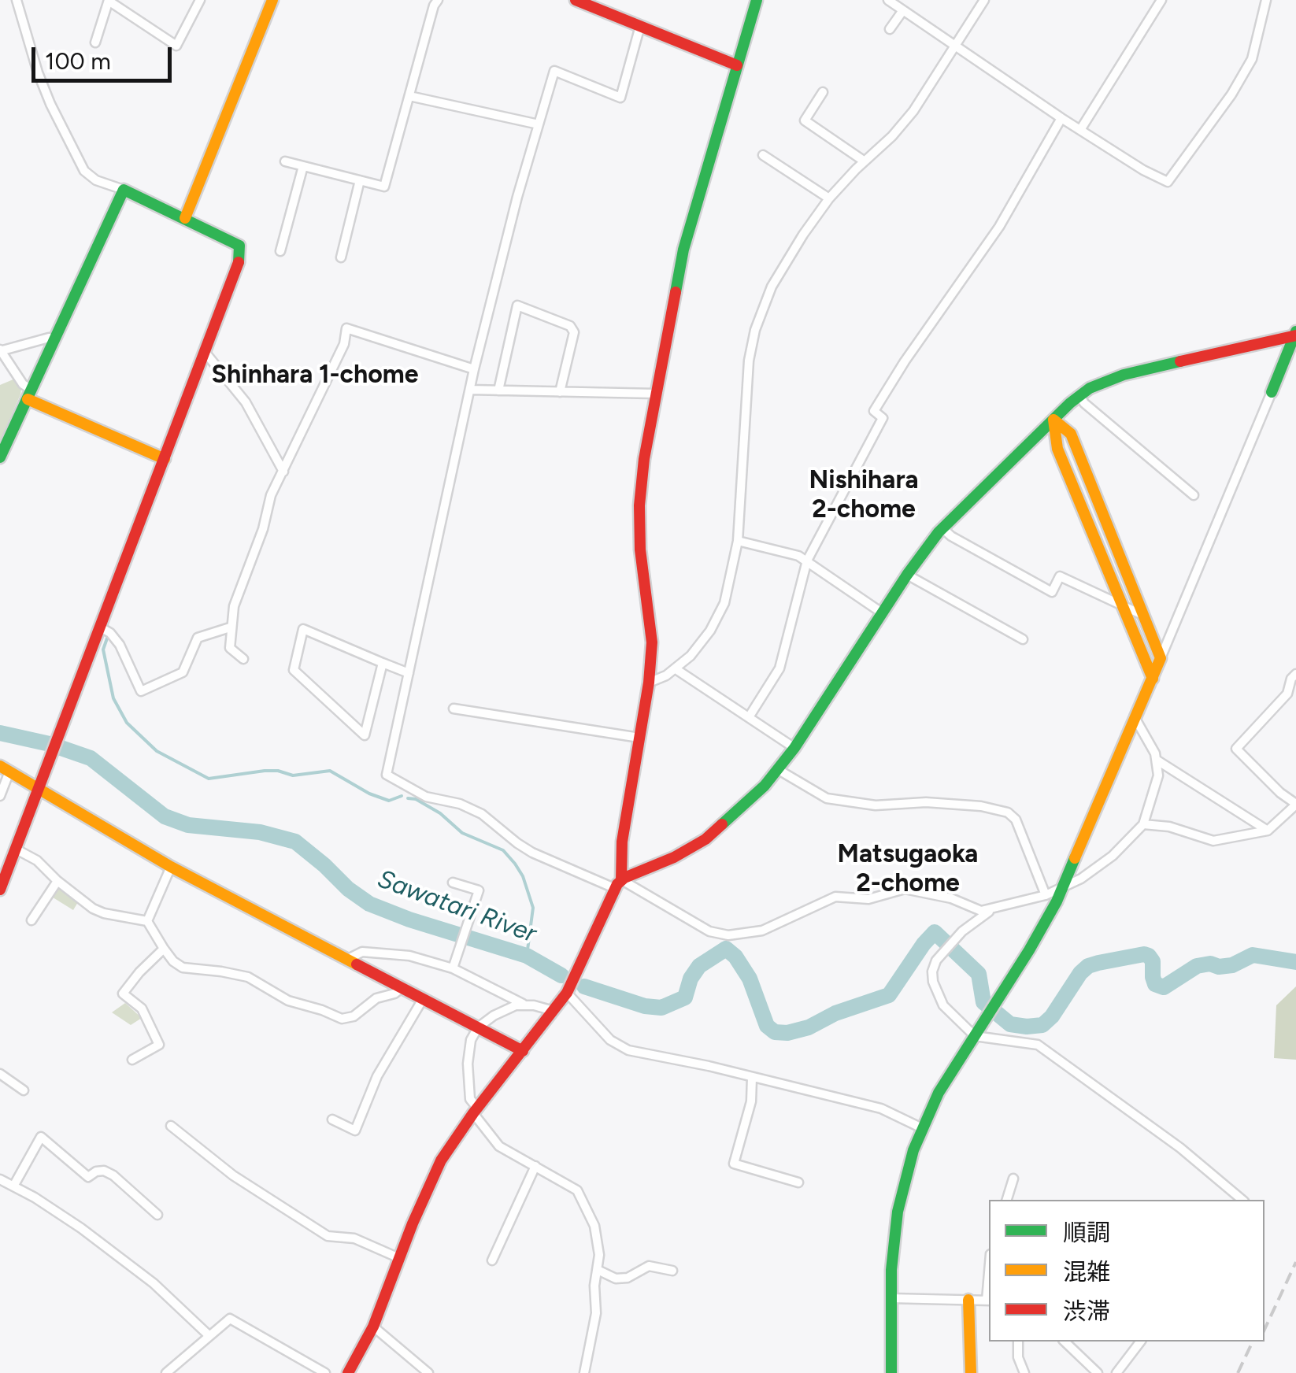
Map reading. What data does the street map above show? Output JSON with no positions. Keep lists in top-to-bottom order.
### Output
{
  "districts": ["Shinhara 1-chome", "Nishihara 2-chome", "Matsugaoka 2-chome"],
  "water": ["Sawatari River"],
  "legend": ["順調", "混雑", "渋滞"],
  "scale_bar": "100 m"
}
